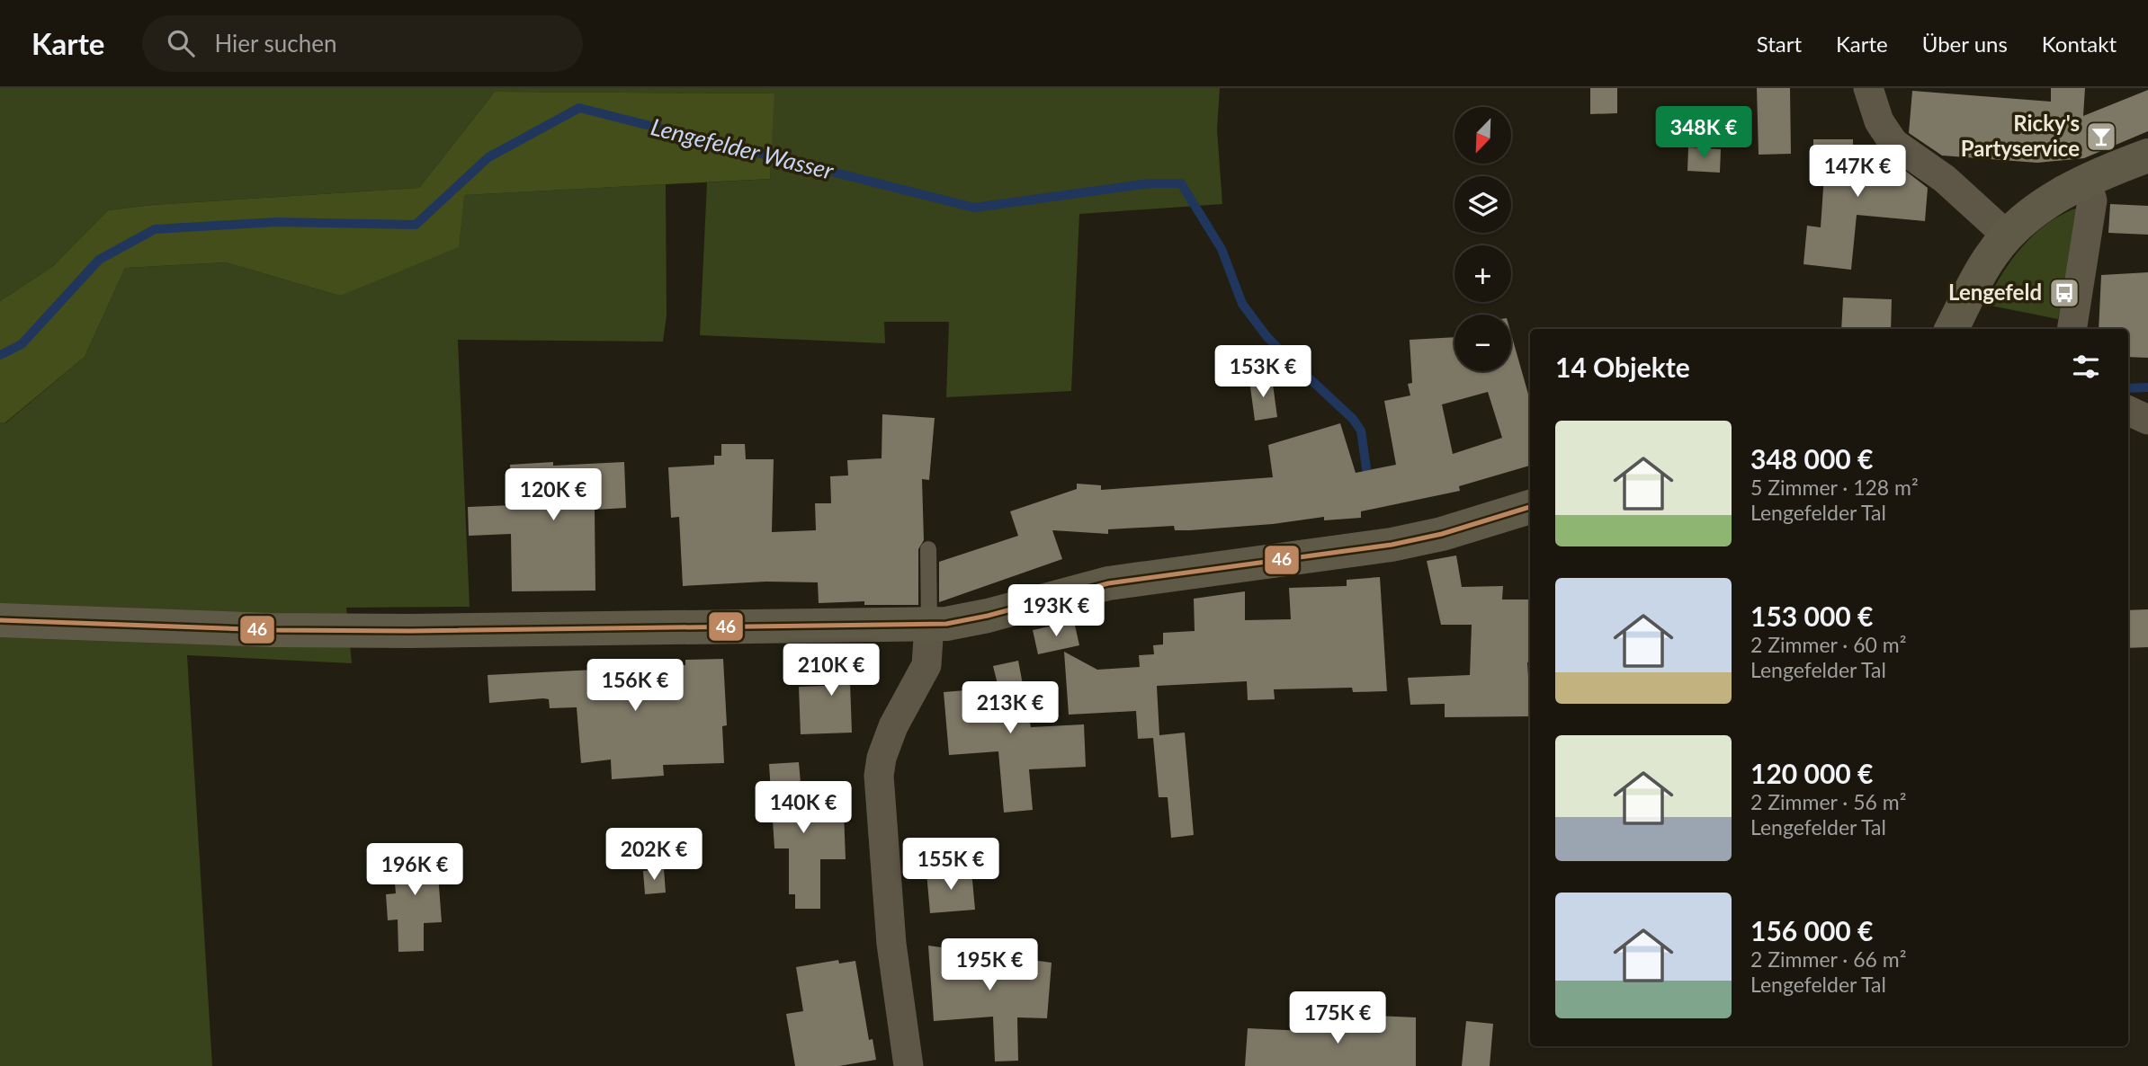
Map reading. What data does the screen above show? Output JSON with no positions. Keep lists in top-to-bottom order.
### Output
{
  "water": ["Lengefelder Wasser"],
  "places": {
    "bar": ["Ricky's Partyservice"],
    "bus stop": ["Lengefeld"]
  },
  "lines": ["transit line 46"],
  "north": "bottom left",
  "page": {
    "header": "Karte",
    "search": "Hier suchen",
    "nav": [
      "Start",
      "Karte",
      "Über uns",
      "Kontakt"
    ],
    "price": [
      "348K €",
      "147K €",
      "153K €",
      "120K €",
      "193K €",
      "210K €",
      "156K €",
      "213K €",
      "140K €",
      "202K €",
      "155K €",
      "196K €",
      "195K €",
      "175K €"
    ],
    "map_buttons": ["+", "−"],
    "heading": "14 Objekte",
    "list": [
      {
        "name": "348 000 €",
        "note": "5 Zimmer · 128 m² · Lengefelder Tal"
      },
      {
        "name": "153 000 €",
        "note": "2 Zimmer · 60 m² · Lengefelder Tal"
      },
      {
        "name": "120 000 €",
        "note": "2 Zimmer · 56 m² · Lengefelder Tal"
      },
      {
        "name": "156 000 €",
        "note": "2 Zimmer · 66 m² · Lengefelder Tal"
      }
    ]
  }
}
